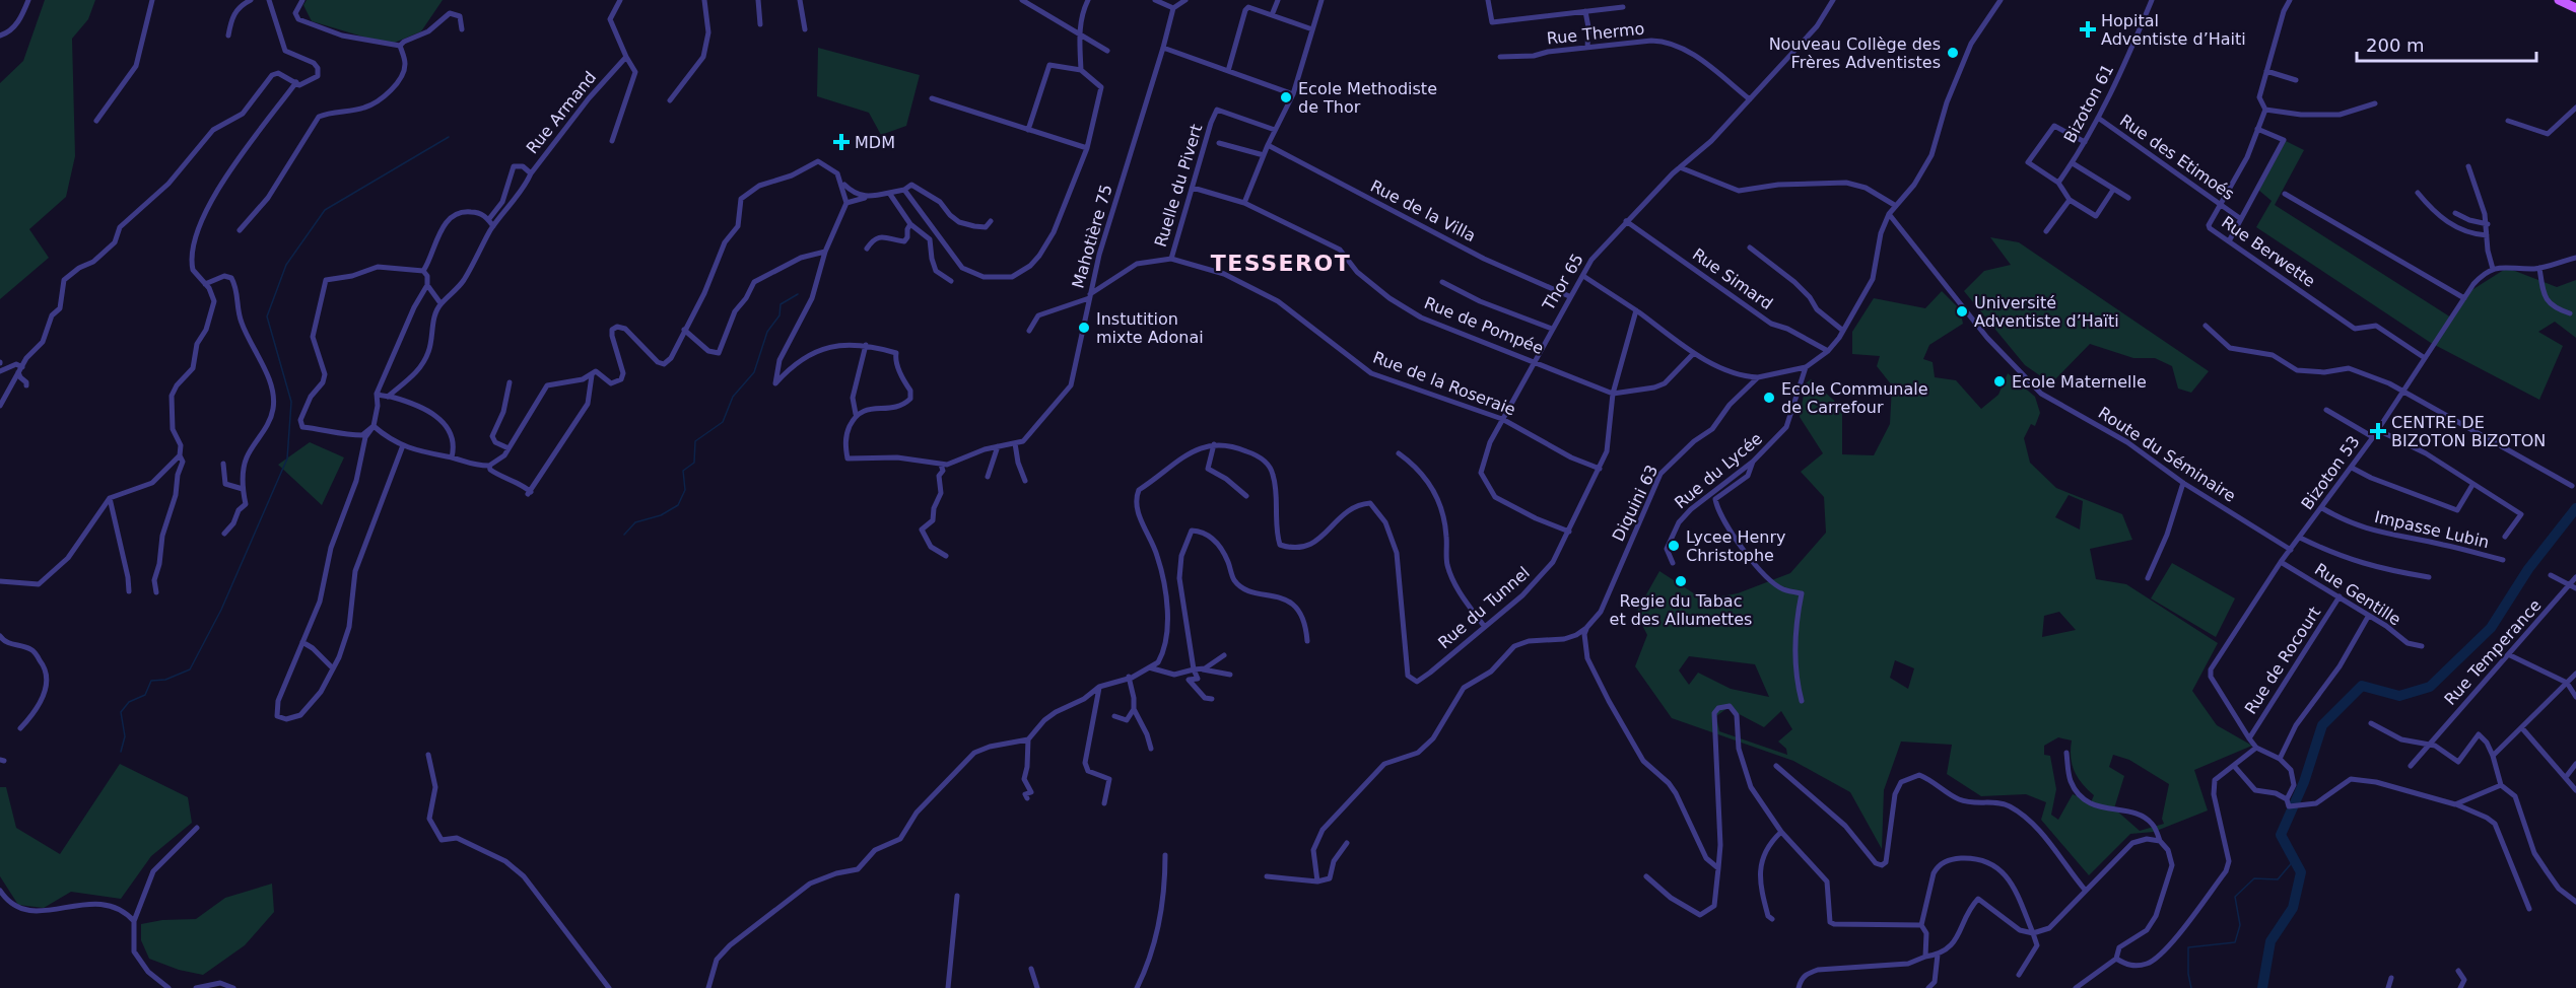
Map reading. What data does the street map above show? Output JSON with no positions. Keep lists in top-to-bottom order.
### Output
{
  "streets": {
    "street": [
      "Rue Thermo",
      "Bizoton 61",
      "Rue Armand",
      "Rue des Etimoés",
      "Ruelle du Pivert",
      "Rue de la Villa",
      "Mahotière 75",
      "Rue Berwette",
      "Rue Simard",
      "Thor 65",
      "Rue de Pompée",
      "Rue de la Roseraie",
      "Route du Séminaire",
      "Rue du Lycée",
      "Bizoton 53",
      "Diquini 63",
      "Impasse Lubin",
      "Rue Gentille",
      "Rue du Tunnel",
      "Rue Temperance",
      "Rue de Rocourt"
    ]
  },
  "crossings": [
    ["Rue Thermo", "Thor 65"],
    ["Bizoton 61", "Rue des Etimoés"],
    ["Rue des Etimoés", "Rue Berwette"],
    ["Ruelle du Pivert", "Rue de Pompée"],
    ["Ruelle du Pivert", "Rue de la Roseraie"],
    ["Rue de la Villa", "Thor 65"],
    ["Mahotière 75", "Rue de la Roseraie"],
    ["Rue Berwette", "Bizoton 53"],
    ["Rue Simard", "Thor 65"],
    ["Thor 65", "Rue de Pompée"],
    ["Thor 65", "Rue de la Roseraie"],
    ["Thor 65", "Rue du Tunnel"],
    ["Rue de Pompée", "Rue du Tunnel"],
    ["Rue de la Roseraie", "Rue du Tunnel"],
    ["Route du Séminaire", "Bizoton 53"],
    ["Bizoton 53", "Impasse Lubin"],
    ["Bizoton 53", "Rue Gentille"],
    ["Bizoton 53", "Rue de Rocourt"],
    ["Rue Gentille", "Rue de Rocourt"]
  ],
  "districts": ["TESSEROT"],
  "places": {
    "health": ["Hopital Adventiste d’Haiti", "MDM", "CENTRE DE BIZOTON BIZOTON"],
    "other": [
      "Nouveau Collège des Frères Adventistes",
      "Ecole Methodiste de Thor",
      "Université Adventiste d’Haïti",
      "Instutition mixte Adonai",
      "Ecole Maternelle",
      "Ecole Communale de Carrefour",
      "Lycee Henry Christophe",
      "Regie du Tabac et des Allumettes"
    ]
  },
  "scale_bar": "200 m"
}
